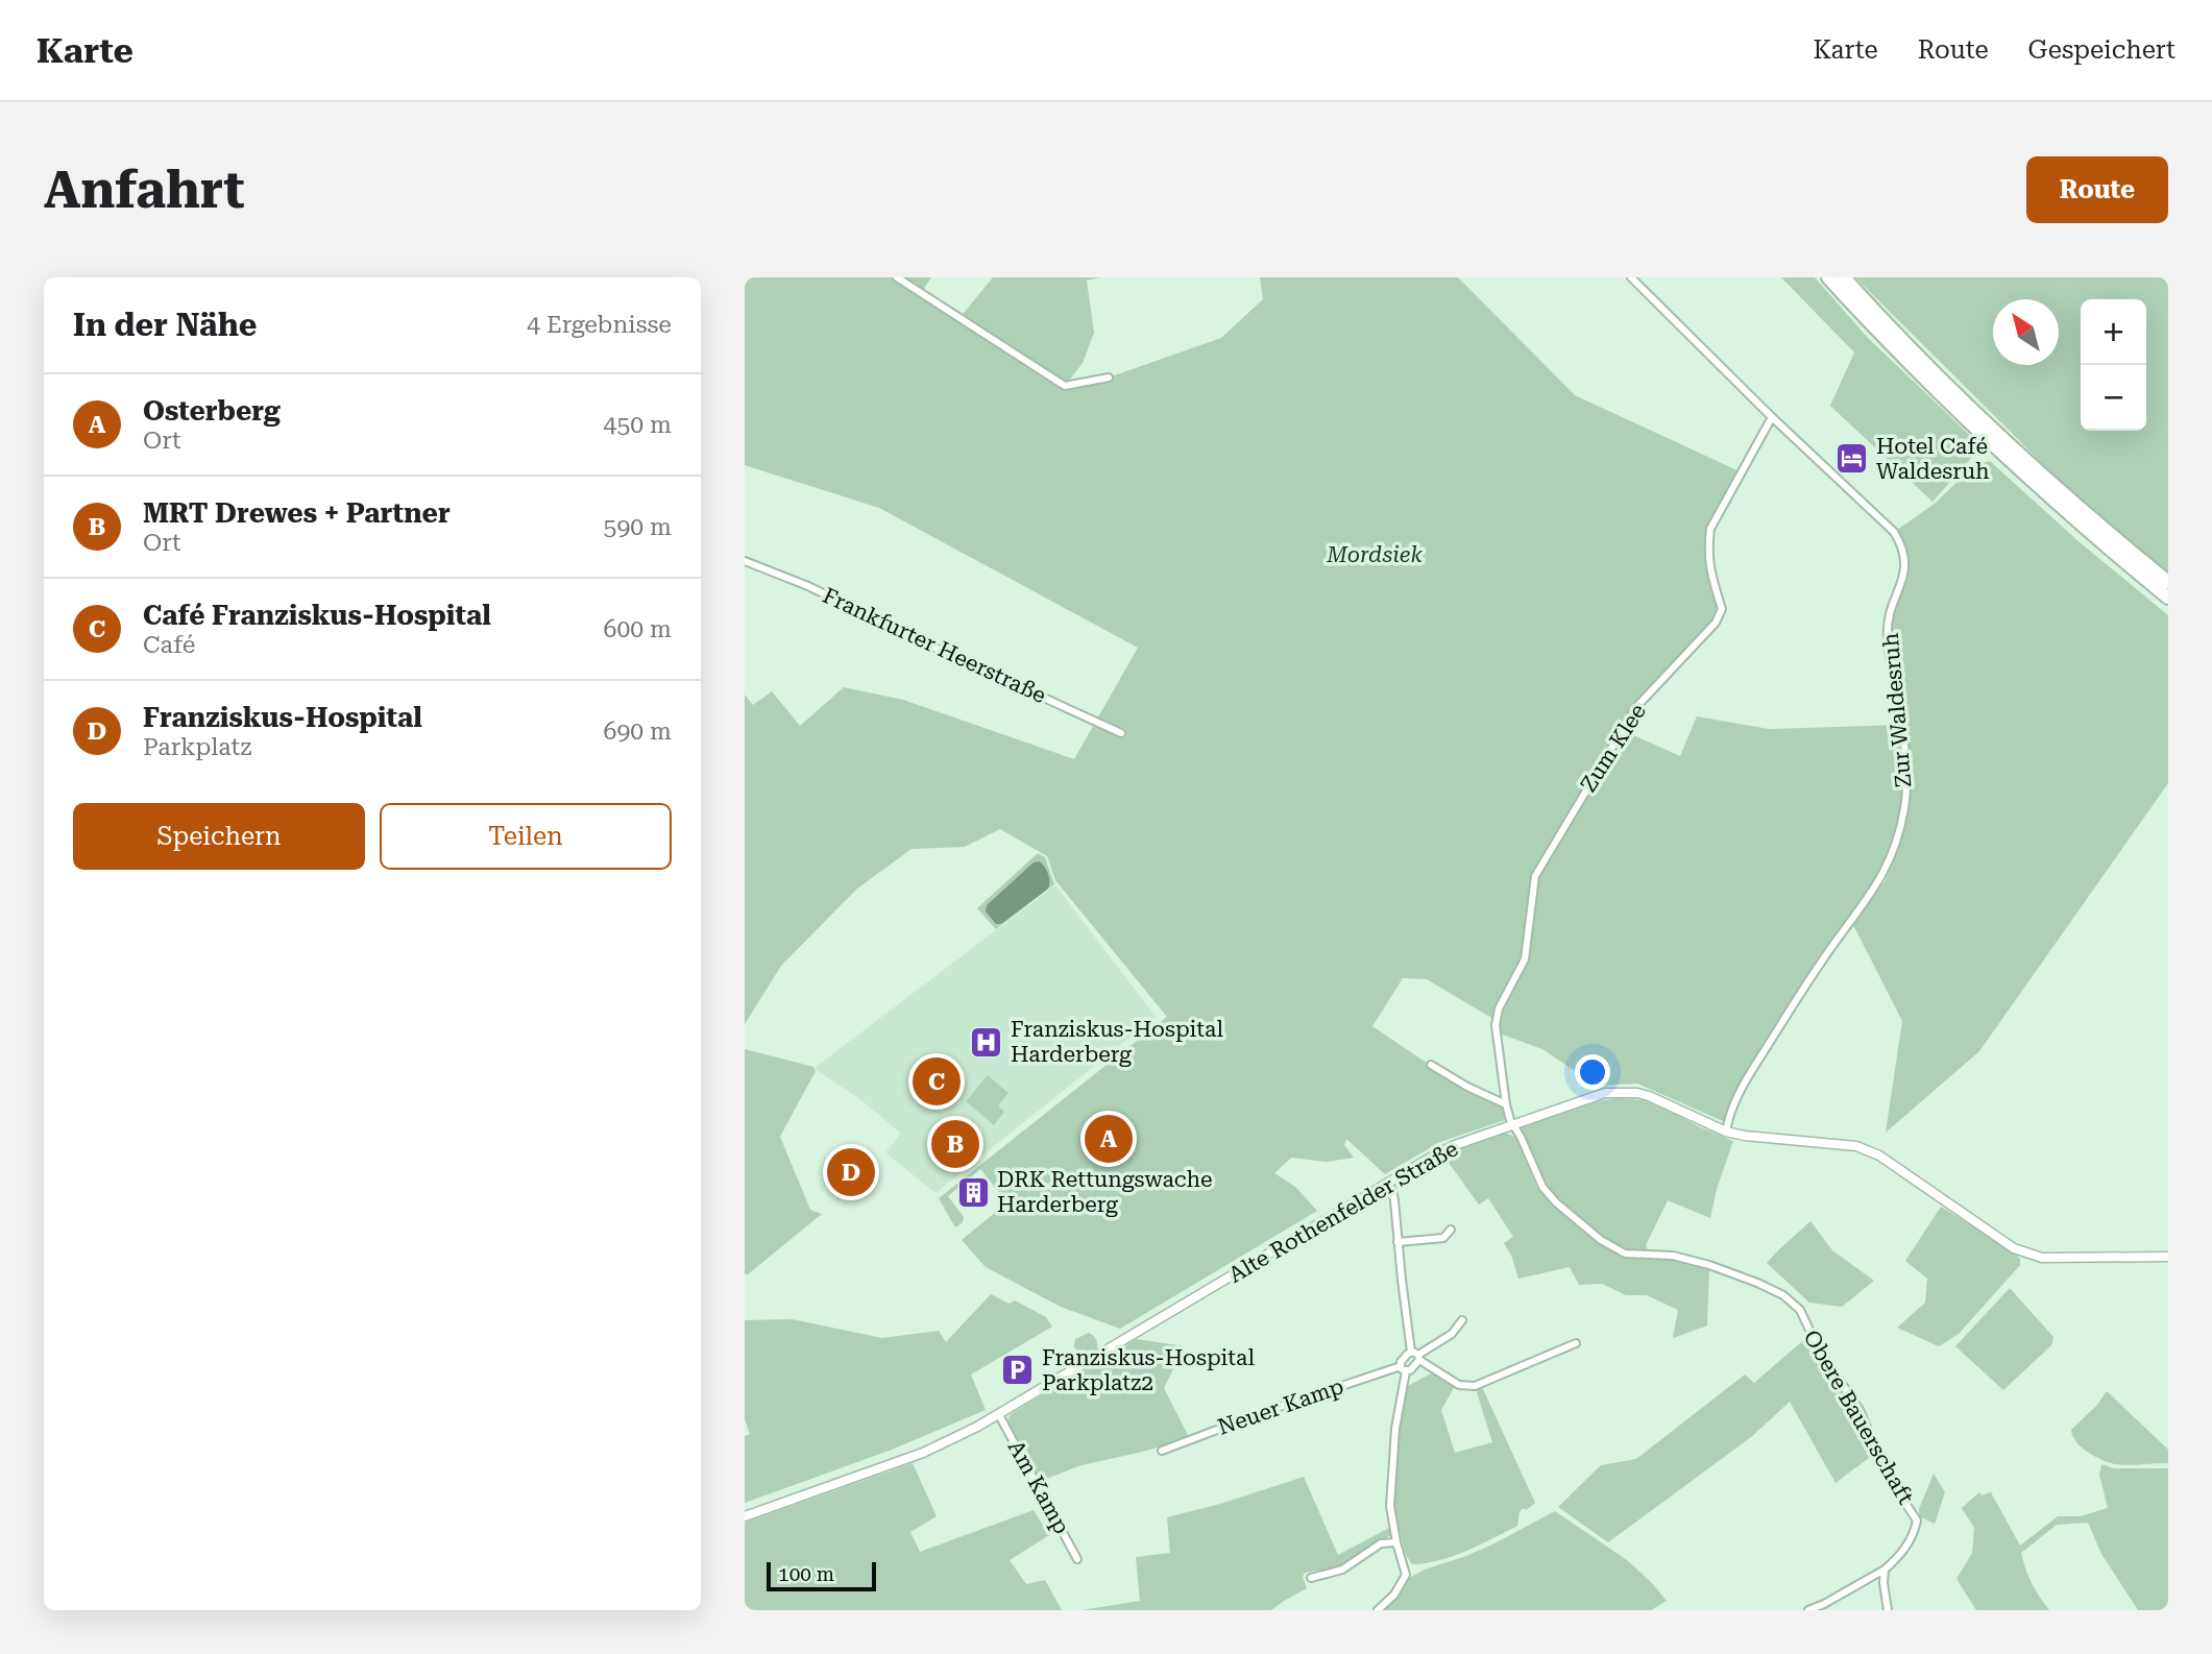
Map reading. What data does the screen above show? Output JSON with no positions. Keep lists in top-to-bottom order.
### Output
{
  "streets": {
    "street": [
      "Frankfurter Heerstraße",
      "Zur Waldesruh",
      "Zum Klee",
      "Alte Rothenfelder Straße",
      "Neuer Kamp",
      "Obere Bauerschaft",
      "Am Kamp"
    ]
  },
  "crossings": [
    ["Zur Waldesruh", "Zum Klee"],
    ["Zur Waldesruh", "Alte Rothenfelder Straße"],
    ["Zum Klee", "Alte Rothenfelder Straße"],
    ["Zum Klee", "Obere Bauerschaft"],
    ["Alte Rothenfelder Straße", "Obere Bauerschaft"],
    ["Alte Rothenfelder Straße", "Am Kamp"]
  ],
  "parks": ["Mordsiek"],
  "places": {
    "hotel": ["Hotel Café Waldesruh"],
    "hospital": ["Franziskus-Hospital Harderberg"],
    "building": ["DRK Rettungswache Harderberg"],
    "parking": ["Franziskus-Hospital Parkplatz2"]
  },
  "scale_bar": "100 m",
  "north": "top left",
  "page": {
    "header": "Karte",
    "nav": ["Karte", "Route", "Gespeichert"],
    "buttons": [
      "Route",
      ["Speichern", "Teilen"]
    ],
    "title": "Anfahrt",
    "heading": ["In der Nähe", "4 Ergebnisse"],
    "map_buttons": ["+", "−"],
    "list": [
      {
        "mark": "A",
        "name": "Osterberg",
        "note": "Ort",
        "value": "450 m"
      },
      {
        "mark": "B",
        "name": "MRT Drewes + Partner",
        "note": "Ort",
        "value": "590 m"
      },
      {
        "mark": "C",
        "name": "Café Franziskus-Hospital",
        "note": "Café",
        "value": "600 m"
      },
      {
        "mark": "D",
        "name": "Franziskus-Hospital",
        "note": "Parkplatz",
        "value": "690 m"
      }
    ],
    "pins": [
      "C",
      "A",
      "B",
      "D"
    ],
    "scale": "100 m"
  }
}
